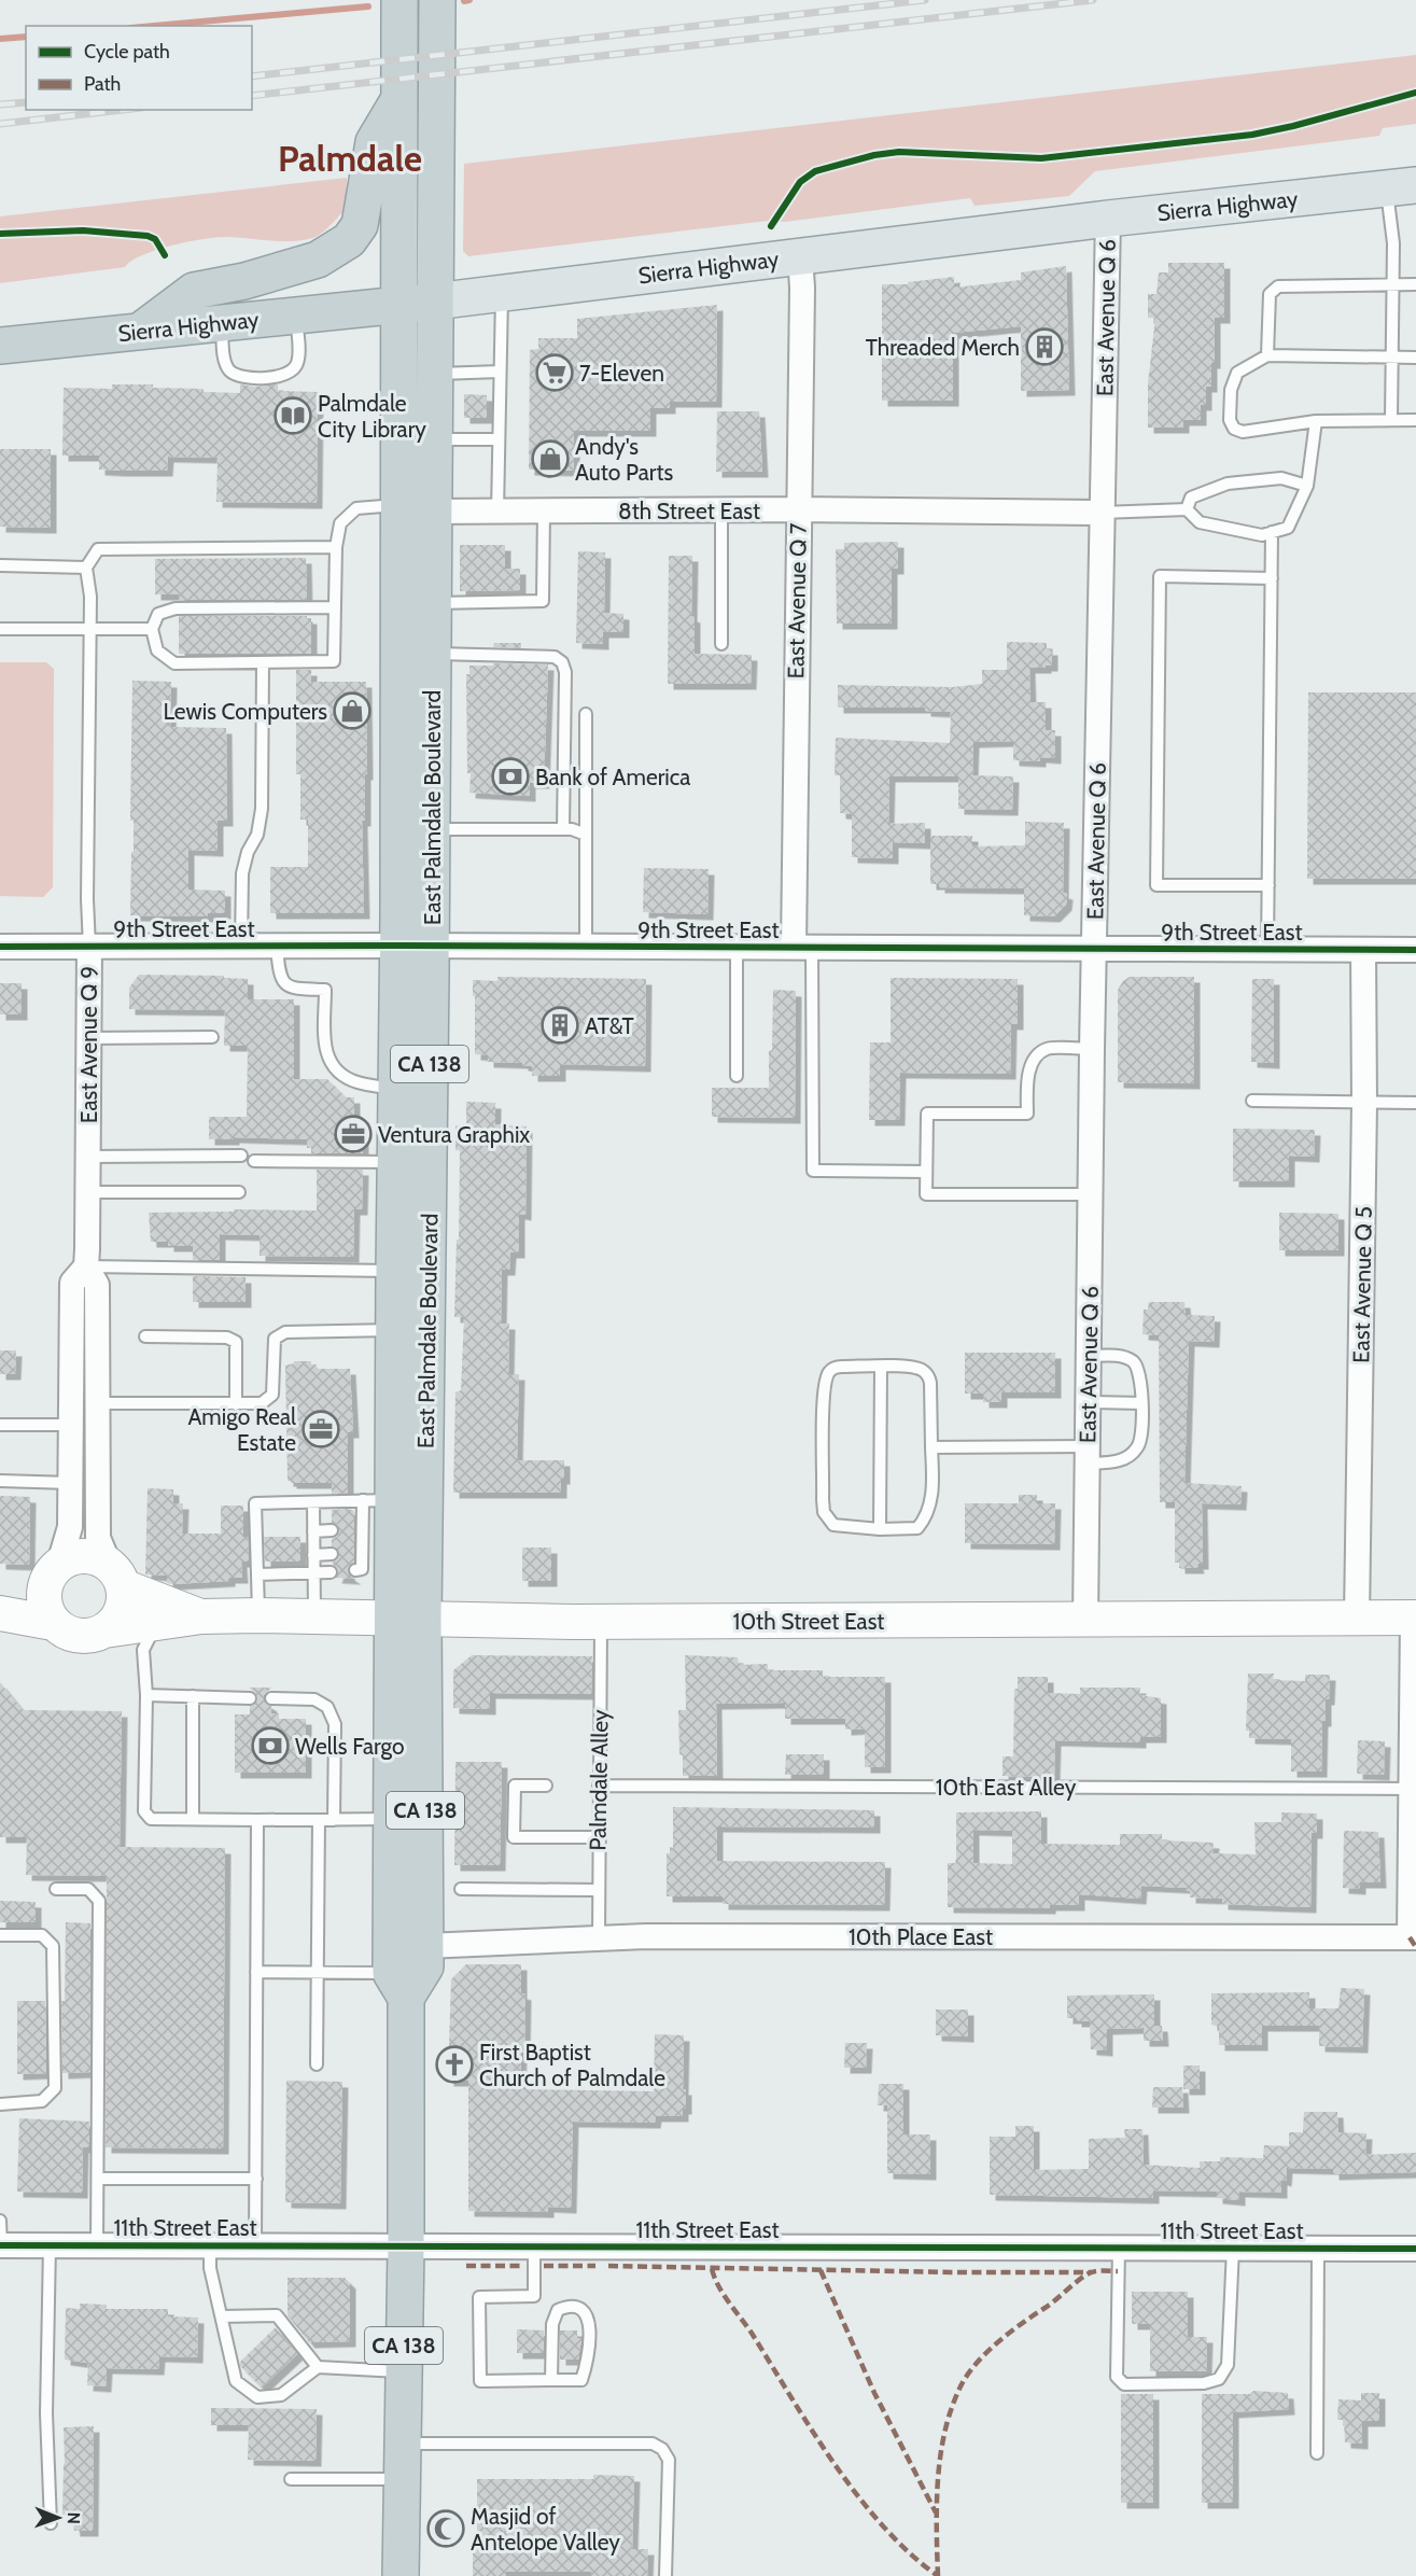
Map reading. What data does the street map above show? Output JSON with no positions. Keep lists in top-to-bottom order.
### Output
{
  "streets": {
    "highway": ["Sierra Highway", "East Palmdale Boulevard", "CA 138"],
    "main road": ["10th Street East"],
    "street": [
      "East Avenue Q 6",
      "8th Street East",
      "East Avenue Q 7",
      "9th Street East",
      "East Avenue Q 9",
      "East Avenue Q 5",
      "10th Place East",
      "11th Street East"
    ],
    "lane": ["Palmdale Alley", "10th East Alley"]
  },
  "crossings": [
    ["Sierra Highway", "East Avenue Q 6"],
    ["Sierra Highway", "East Avenue Q 7"],
    ["Sierra Highway", "East Palmdale Boulevard"],
    ["East Avenue Q 6", "8th Street East"],
    ["East Avenue Q 6", "9th Street East"],
    ["East Avenue Q 6", "10th Street East"],
    ["8th Street East", "East Avenue Q 7"],
    ["8th Street East", "East Palmdale Boulevard"],
    ["East Avenue Q 7", "9th Street East"],
    ["East Palmdale Boulevard", "9th Street East"],
    ["East Palmdale Boulevard", "10th Street East"],
    ["East Palmdale Boulevard", "10th Place East"],
    ["East Palmdale Boulevard", "11th Street East"],
    ["9th Street East", "East Avenue Q 9"],
    ["9th Street East", "East Avenue Q 5"],
    ["East Avenue Q 9", "10th Street East"],
    ["East Avenue Q 5", "10th Street East"],
    ["10th Street East", "Palmdale Alley"],
    ["Palmdale Alley", "10th East Alley"],
    ["Palmdale Alley", "10th Place East"]
  ],
  "districts": ["Palmdale"],
  "places": {
    "building": ["Threaded Merch", "AT&T"],
    "supermarket": ["7-Eleven"],
    "library": ["Palmdale City Library"],
    "shop": ["Andy's Auto Parts", "Lewis Computers"],
    "bank": ["Bank of America", "Wells Fargo"],
    "office": ["Ventura Graphix", "Amigo Real Estate"],
    "church": ["First Baptist Church of Palmdale"],
    "mosque": ["Masjid of Antelope Valley"]
  },
  "legend": ["Cycle path", "Path"],
  "north": "right"
}
